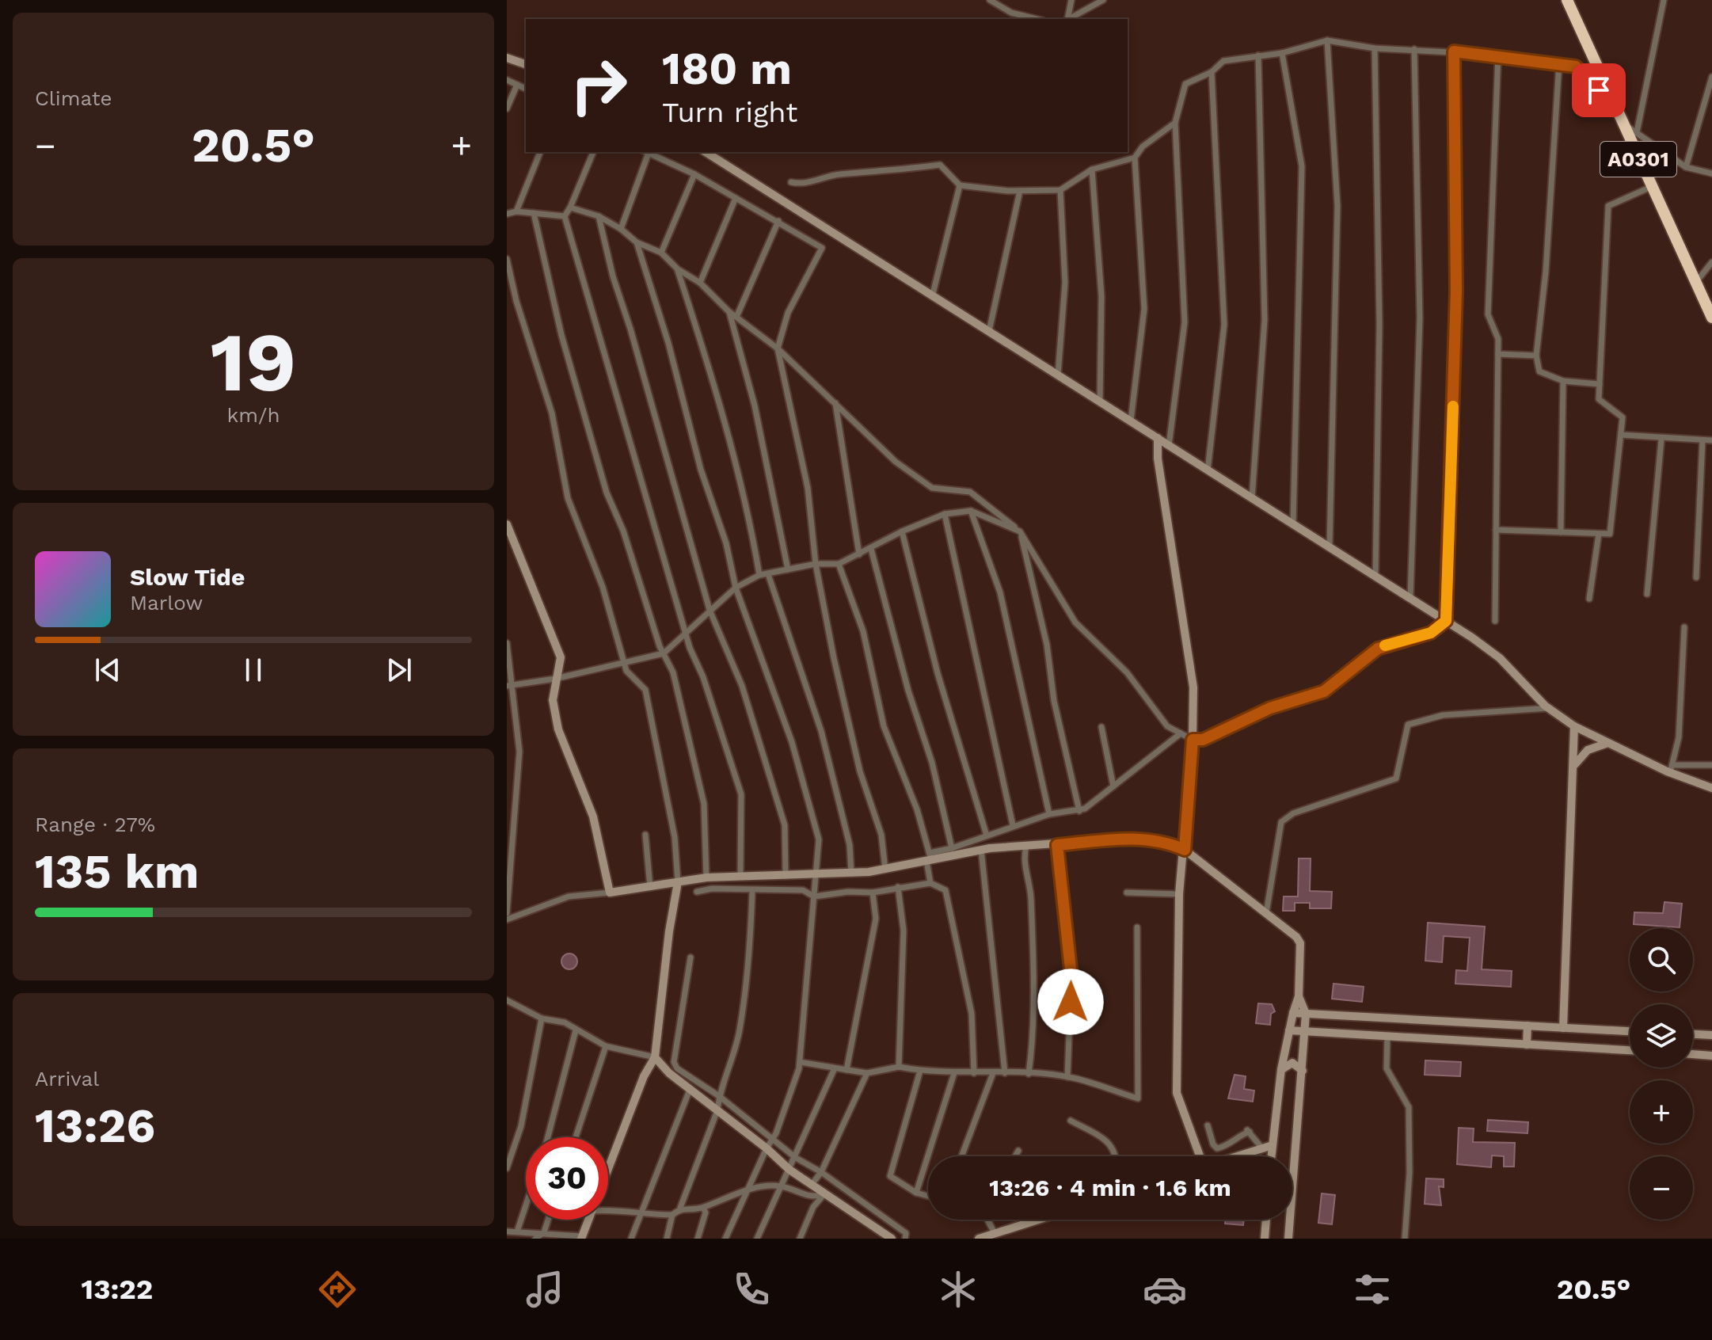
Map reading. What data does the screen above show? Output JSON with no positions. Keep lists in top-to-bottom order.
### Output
{
  "streets": {
    "highway": ["A0301"]
  },
  "page": {
    "tile": [
      "Climate",
      ["19", "km/h"],
      ["Range · 27%", "135 km"],
      ["Arrival", "13:26"]
    ],
    "turn": ["180 m", "Turn right"],
    "heat": ["−", "20.5°", "+"],
    "song": ["Slow Tide", "Marlow"],
    "map_buttons": ["+", "−"],
    "limit": "30",
    "trip": "13:26 · 4 min · 1.6 km",
    "tabs": ["13:22", "20.5°"]
  }
}
